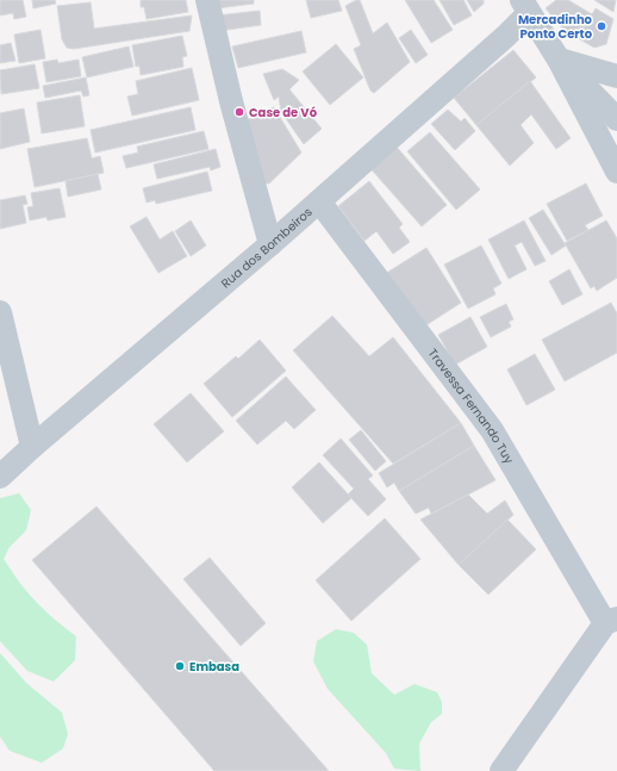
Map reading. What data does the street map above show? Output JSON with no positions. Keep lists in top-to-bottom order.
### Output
{
  "streets": {
    "street": ["Rua dos Bombeiros", "Travessa Fernando Tuy"]
  },
  "crossings": [
    ["Rua dos Bombeiros", "Travessa Fernando Tuy"]
  ],
  "places": ["Mercadinho Ponto Certo", "Case de Vó", "Embasa"]
}
